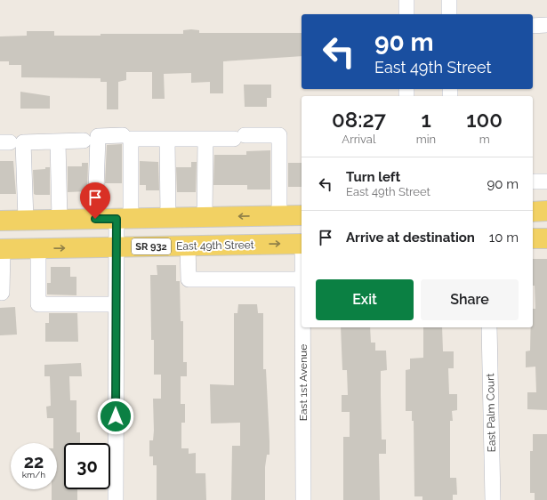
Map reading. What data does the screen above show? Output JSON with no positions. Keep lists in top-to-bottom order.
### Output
{
  "streets": {
    "main road": ["East 49th Street", "SR 932"],
    "street": ["East 1st Avenue", "East Palm Court"]
  },
  "page": {
    "turn": ["90 m", "East 49th Street"],
    "eta": [
      "08:27",
      "Arrival",
      "1",
      "min",
      "100",
      "m"
    ],
    "list": [
      {
        "name": "Turn left",
        "note": "East 49th Street",
        "value": "90 m"
      },
      {
        "name": "Arrive at destination",
        "value": "10 m"
      }
    ],
    "buttons": ["Exit", "Share"],
    "speed": "22 km/h",
    "limit": "30"
  }
}
